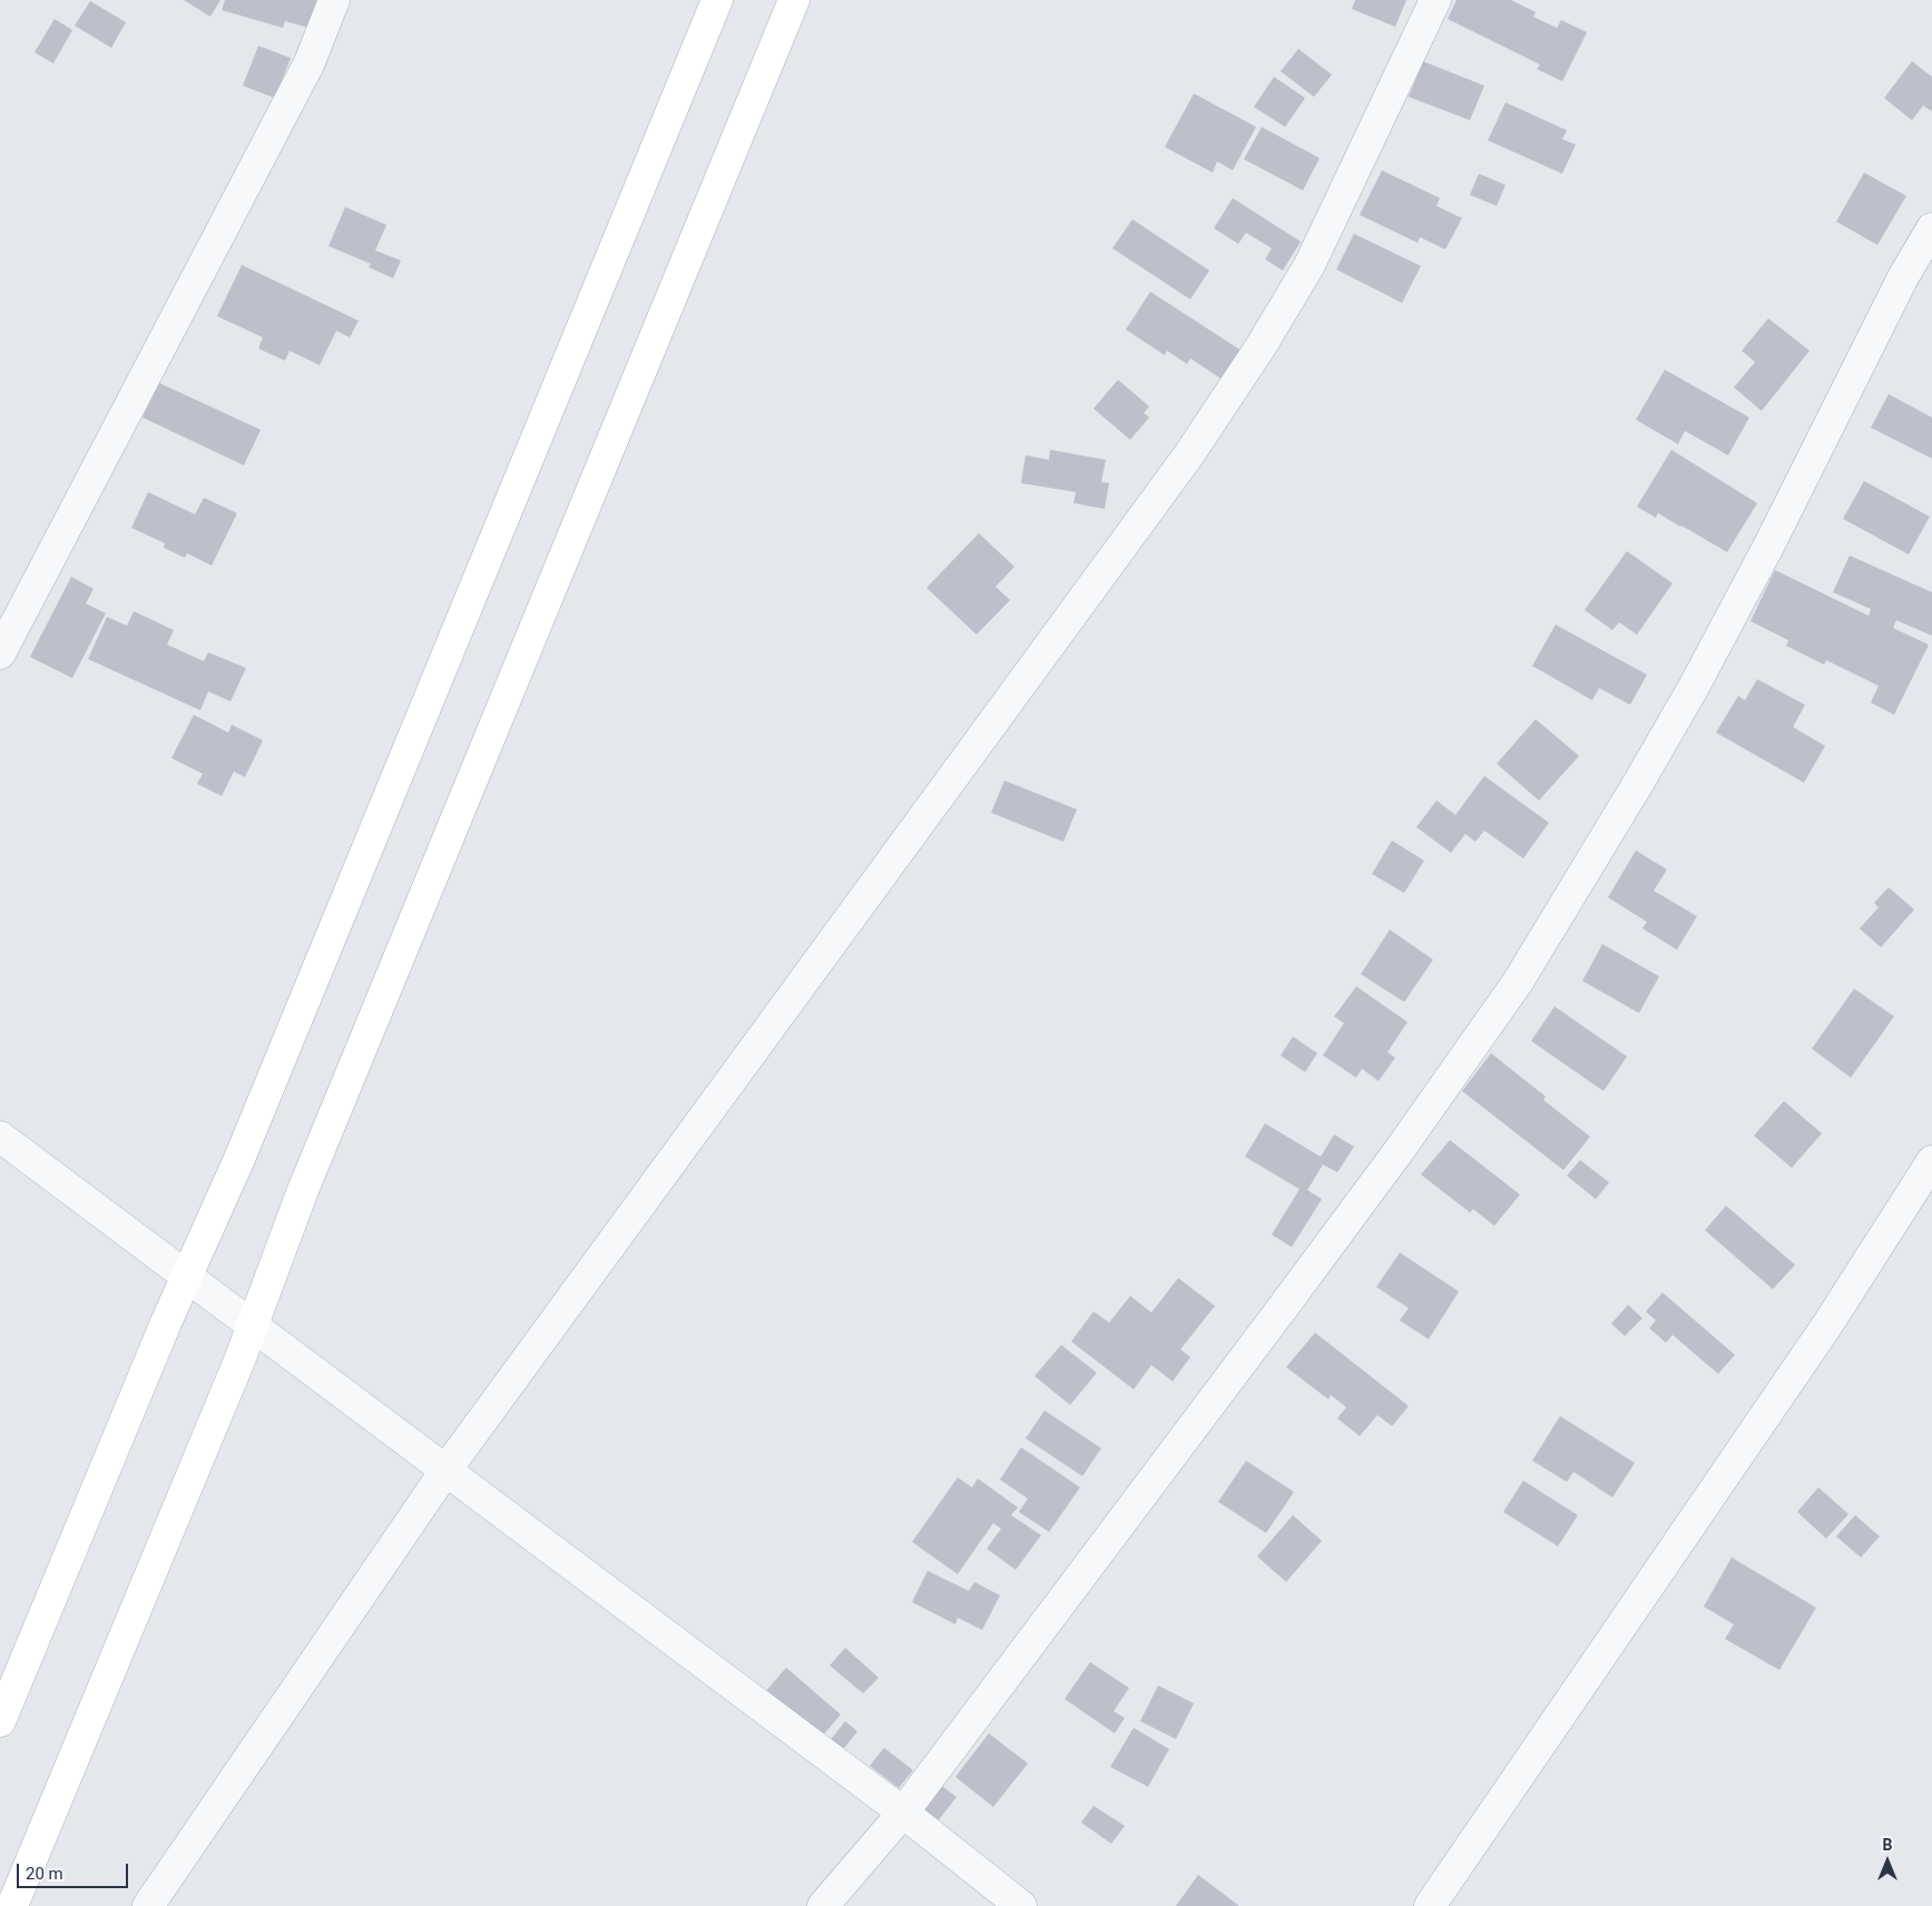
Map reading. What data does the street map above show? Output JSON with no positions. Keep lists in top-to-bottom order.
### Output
{
  "scale_bar": "20 m",
  "north": "top"
}
